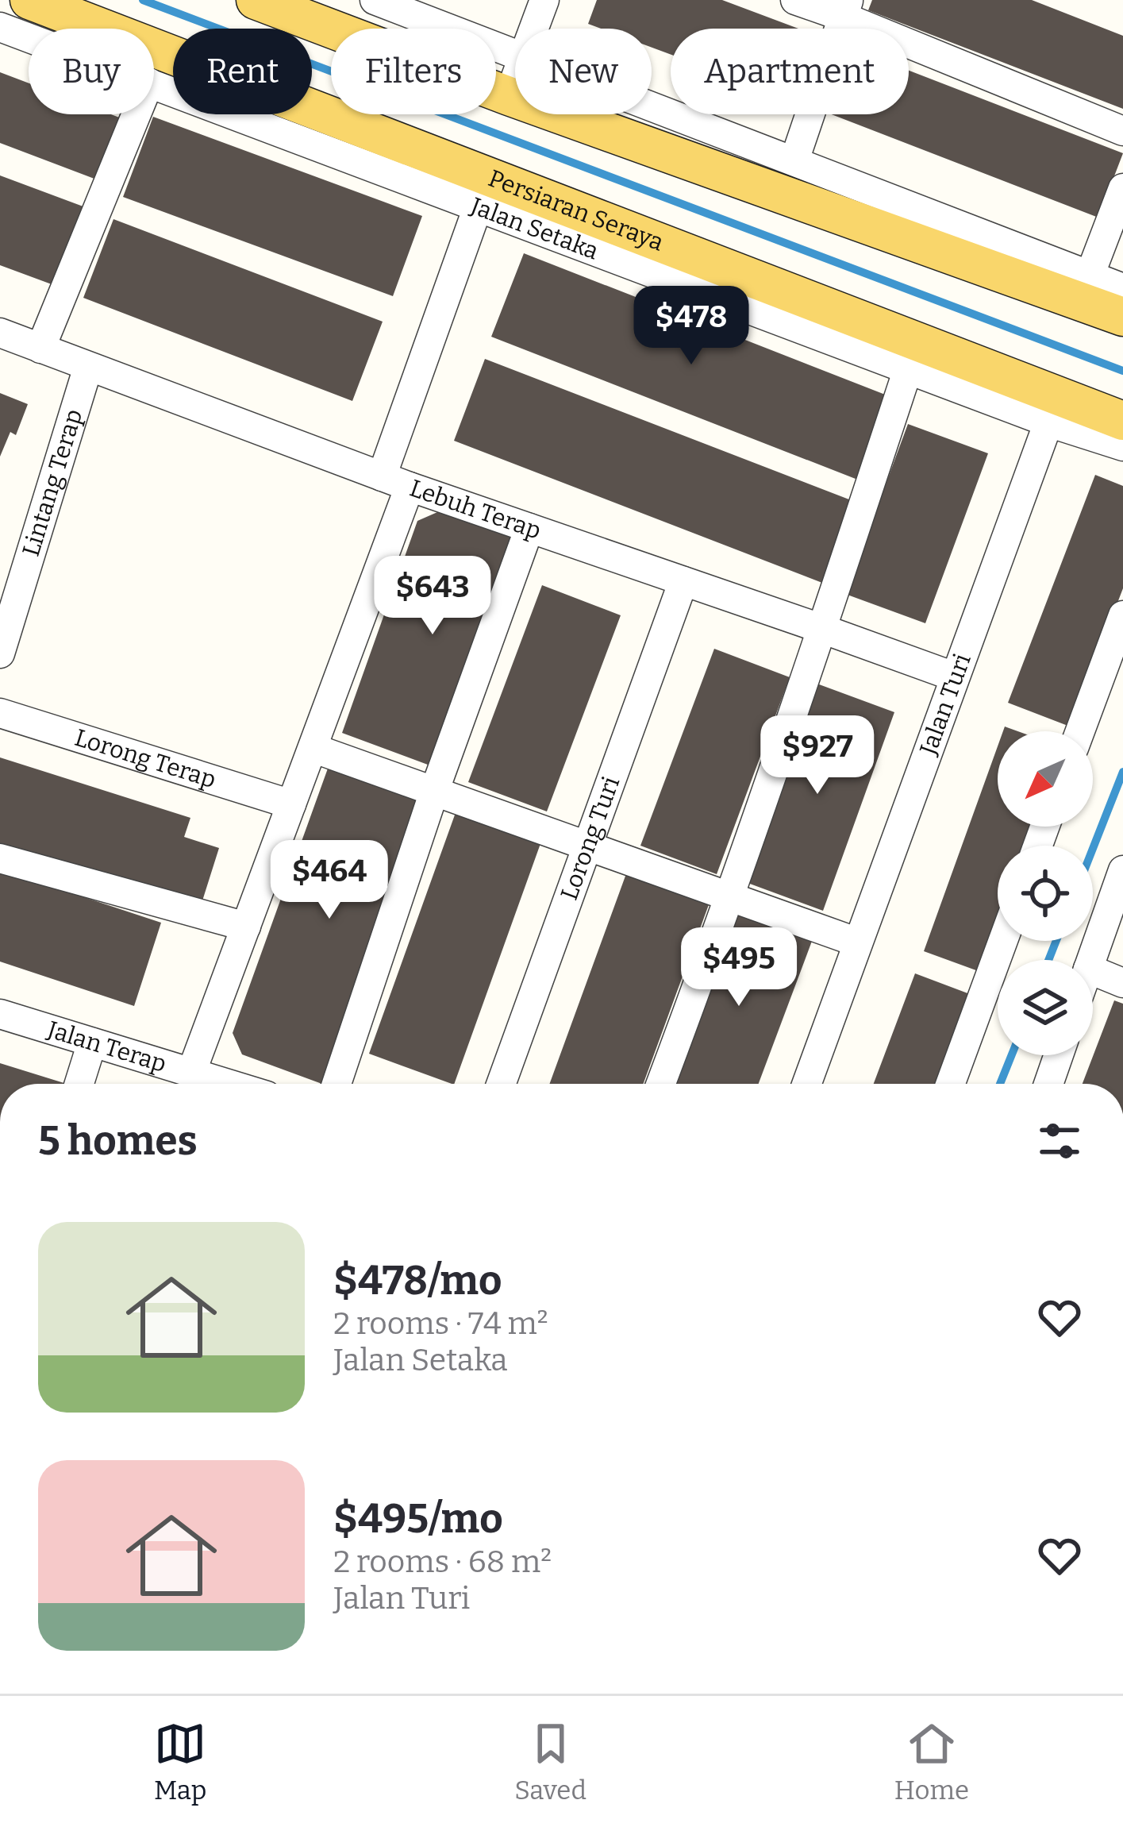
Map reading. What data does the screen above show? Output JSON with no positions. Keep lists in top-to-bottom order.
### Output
{
  "streets": {
    "main road": ["Persiaran Seraya"],
    "street": [
      "Jalan Setaka",
      "Lintang Terap",
      "Lebuh Terap",
      "Jalan Turi",
      "Lorong Terap",
      "Lorong Turi",
      "Jalan Terap"
    ]
  },
  "crossings": [
    ["Jalan Setaka", "Jalan Turi"],
    ["Lintang Terap", "Lebuh Terap"],
    ["Lebuh Terap", "Jalan Turi"],
    ["Lebuh Terap", "Lorong Turi"]
  ],
  "north": "bottom left",
  "page": {
    "chip": [
      "Buy",
      "Rent",
      "Filters",
      "New",
      "Apartment"
    ],
    "price": [
      "$478",
      "$643",
      "$927",
      "$464",
      "$495"
    ],
    "heading": "5 homes",
    "list": [
      {
        "name": "$478/mo",
        "note": "2 rooms · 74 m² · Jalan Setaka"
      },
      {
        "name": "$495/mo",
        "note": "2 rooms · 68 m² · Jalan Turi"
      }
    ],
    "tabs": ["Map", "Saved", "Home"]
  }
}
